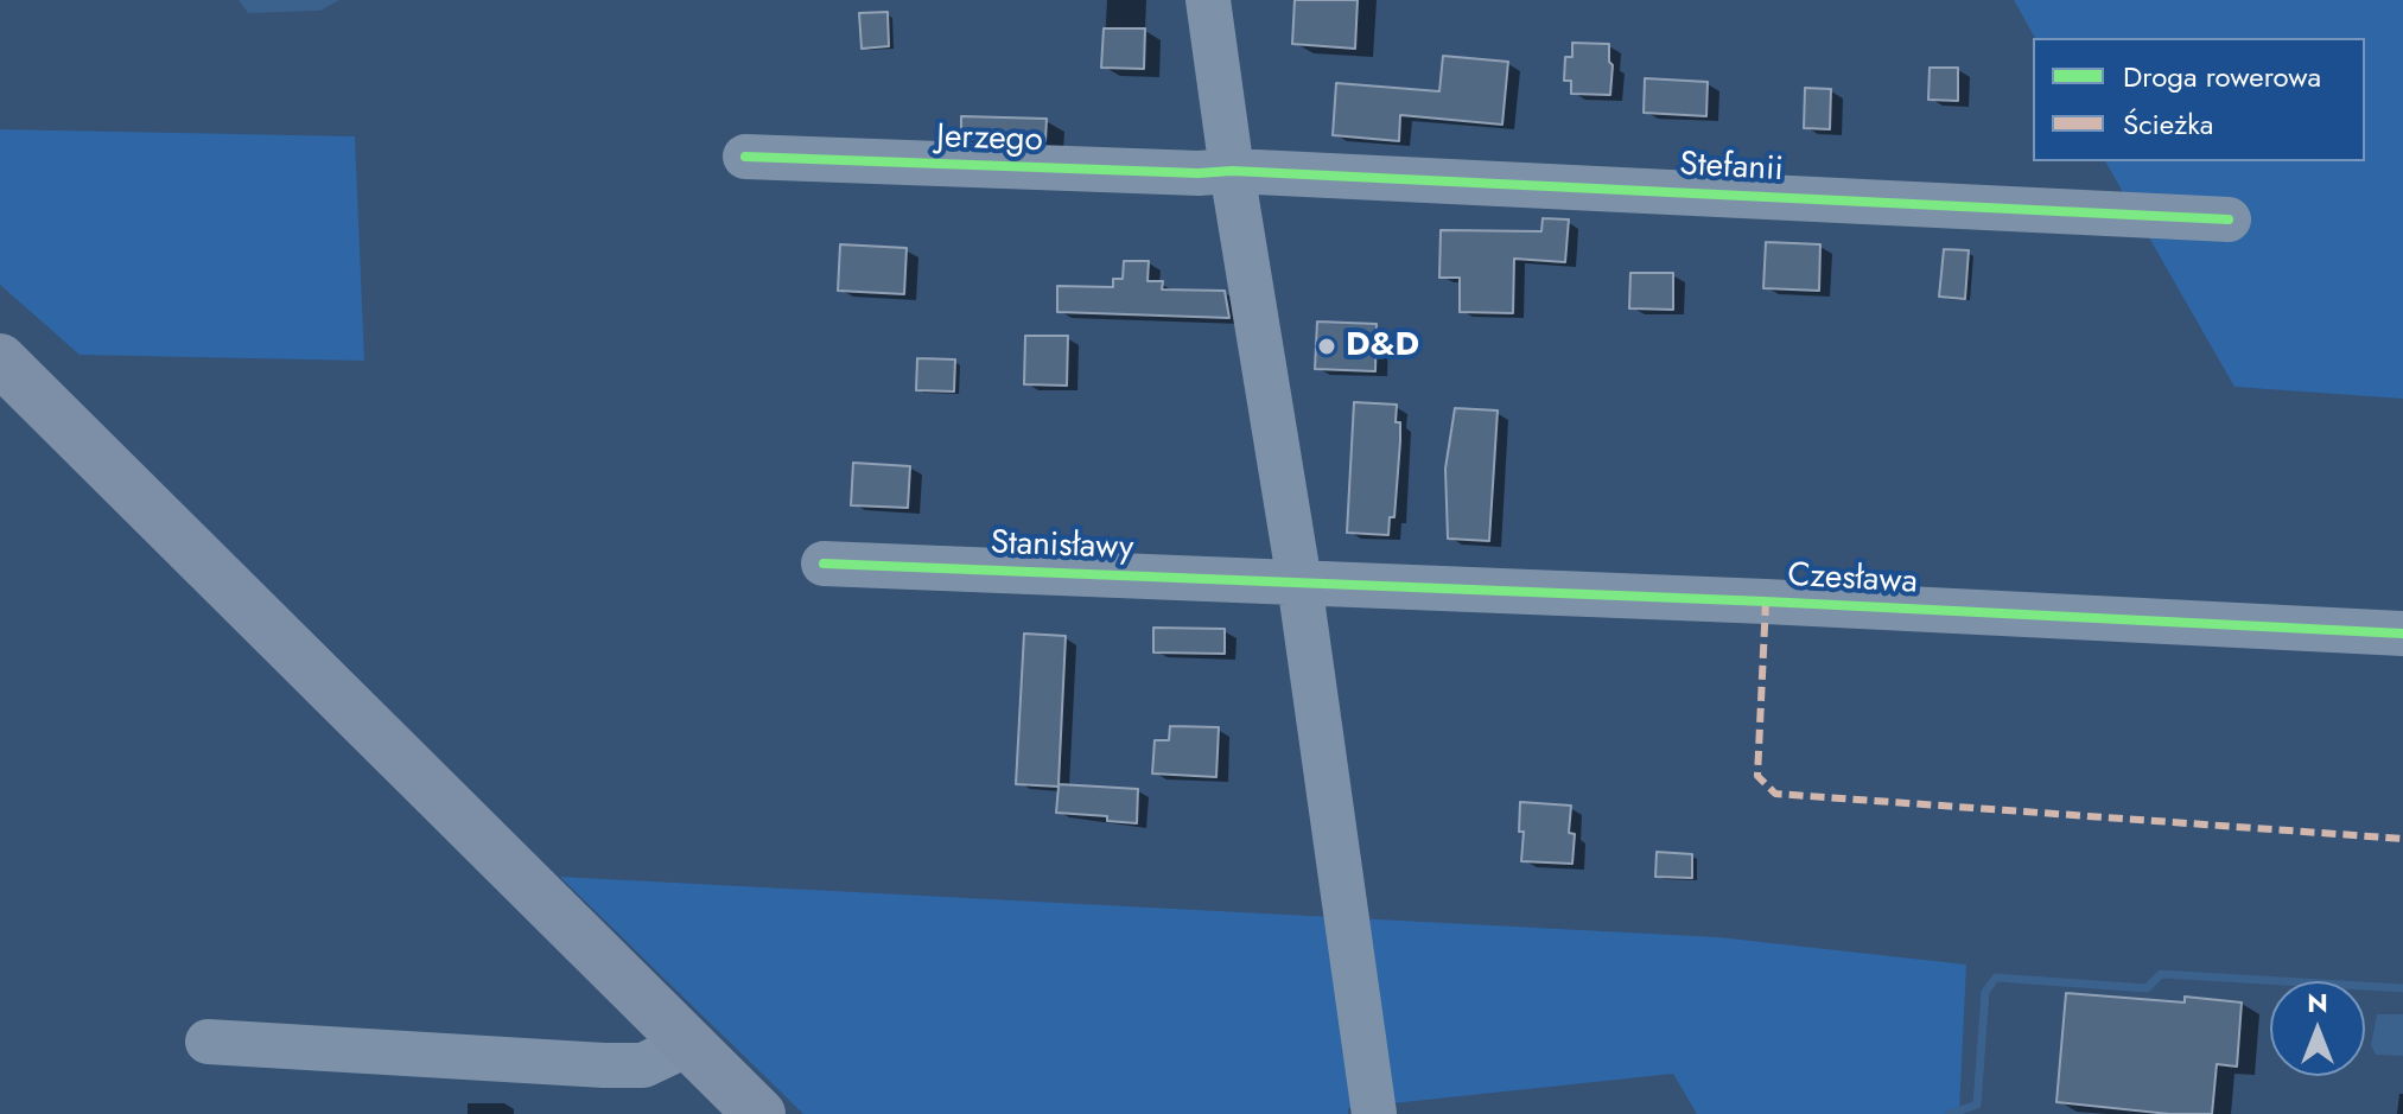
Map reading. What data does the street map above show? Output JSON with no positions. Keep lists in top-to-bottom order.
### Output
{
  "streets": {
    "street": [
      "Jerzego",
      "Stefanii",
      "Stanisławy",
      "Czesława"
    ]
  },
  "crossings": [
    ["Jerzego", "Stefanii"],
    ["Stanisławy", "Czesława"]
  ],
  "places": ["D&D"],
  "legend": ["Droga rowerowa", "Ścieżka"],
  "north": "top"
}
